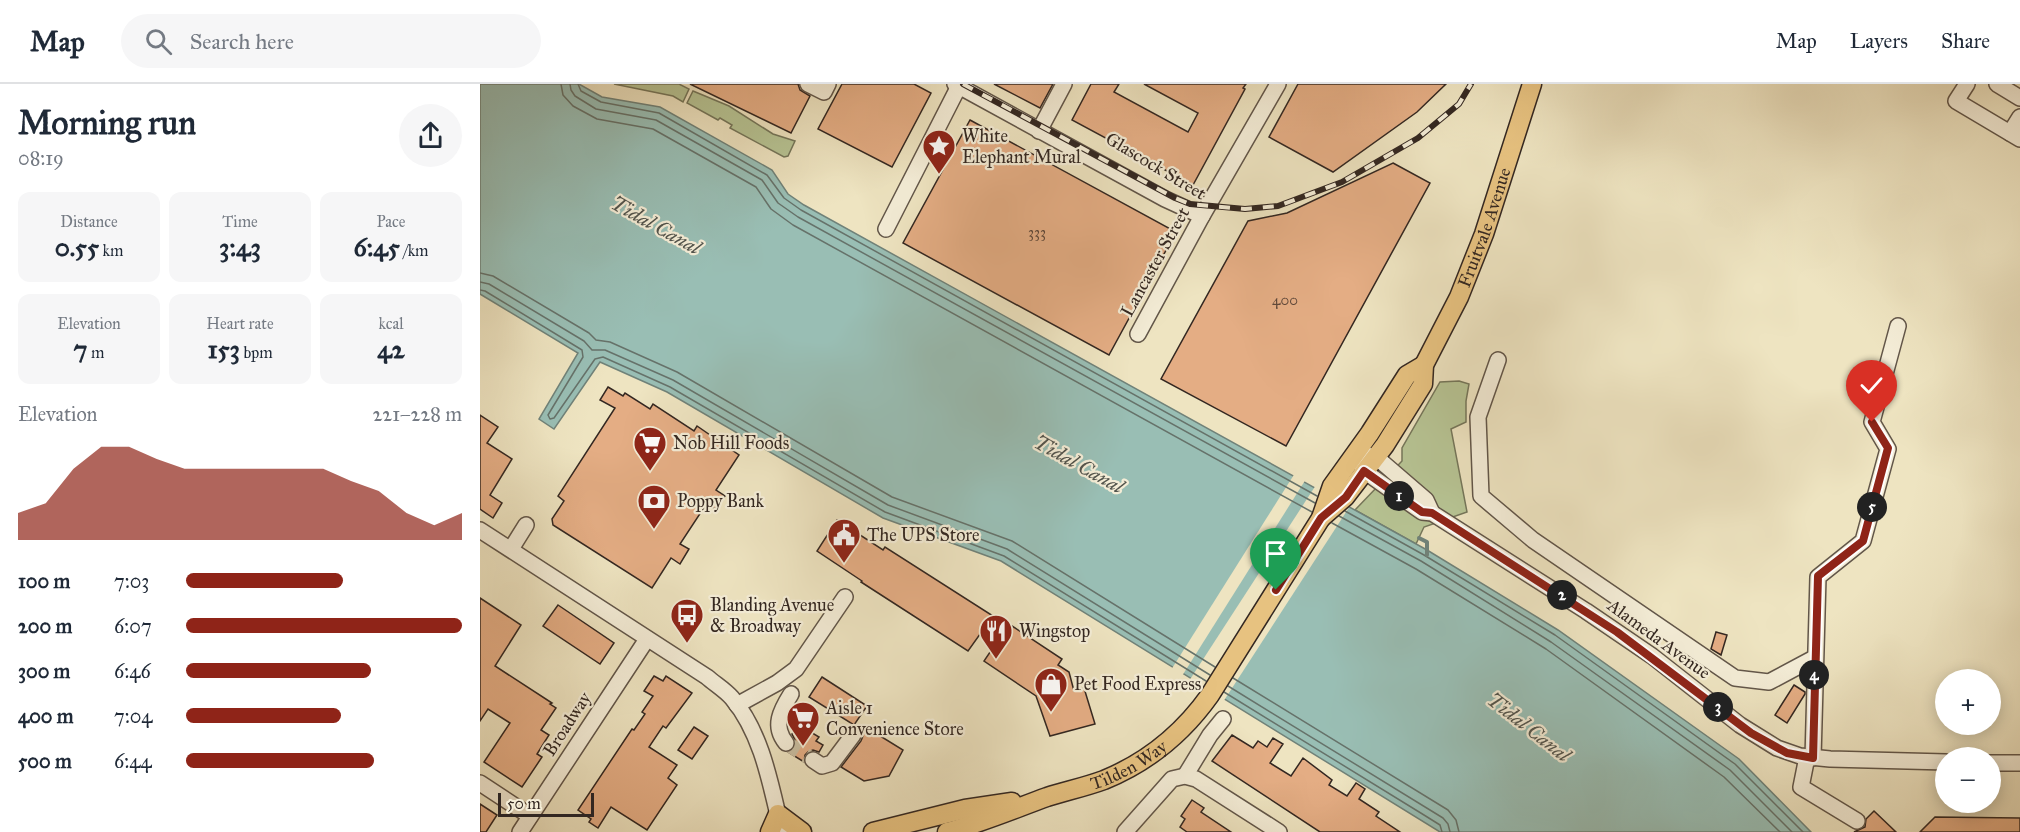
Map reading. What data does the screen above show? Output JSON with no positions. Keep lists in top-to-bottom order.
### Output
{
  "streets": {
    "main road": ["Fruitvale Avenue", "Tilden Way"],
    "street": [
      "Glascock Street",
      "Lancaster Street",
      "Alameda Avenue",
      "Broadway"
    ]
  },
  "crossings": [
    ["Glascock Street", "Lancaster Street"],
    ["Fruitvale Avenue", "Alameda Avenue"],
    ["Fruitvale Avenue", "Tilden Way"]
  ],
  "water": ["Tidal Canal"],
  "places": {
    "place": ["White Elephant Mural"],
    "supermarket": ["Nob Hill Foods", "Aisle 1 Convenience Store"],
    "bank": ["Poppy Bank"],
    "public building": ["The UPS Store"],
    "bus stop": ["Blanding Avenue & Broadway"],
    "restaurant": ["Wingstop"],
    "shop": ["Pet Food Express"]
  },
  "house_numbers": ["333", "400"],
  "scale_bar": "50 m",
  "page": {
    "header": "Map",
    "search": "Search here",
    "nav": ["Map", "Layers", "Share"],
    "heading": ["Morning run", "08:19"],
    "stats": [
      ["Distance", "0.55 km"],
      ["Time", "3:43"],
      ["Pace", "6:45 /km"],
      ["Elevation", "7 m"],
      ["Heart rate", "153 bpm"],
      ["kcal", "42"]
    ],
    "chart": ["Elevation", "221–228 m"],
    "pins": [
      "1",
      "5",
      "2",
      "4",
      "3"
    ],
    "list": [
      {
        "name": "100 m",
        "note": "7:03"
      },
      {
        "name": "200 m",
        "note": "6:07"
      },
      {
        "name": "300 m",
        "note": "6:46"
      },
      {
        "name": "400 m",
        "note": "7:04"
      },
      {
        "name": "500 m",
        "note": "6:44"
      }
    ],
    "map_buttons": ["+", "−"],
    "scale": "50 m"
  }
}
